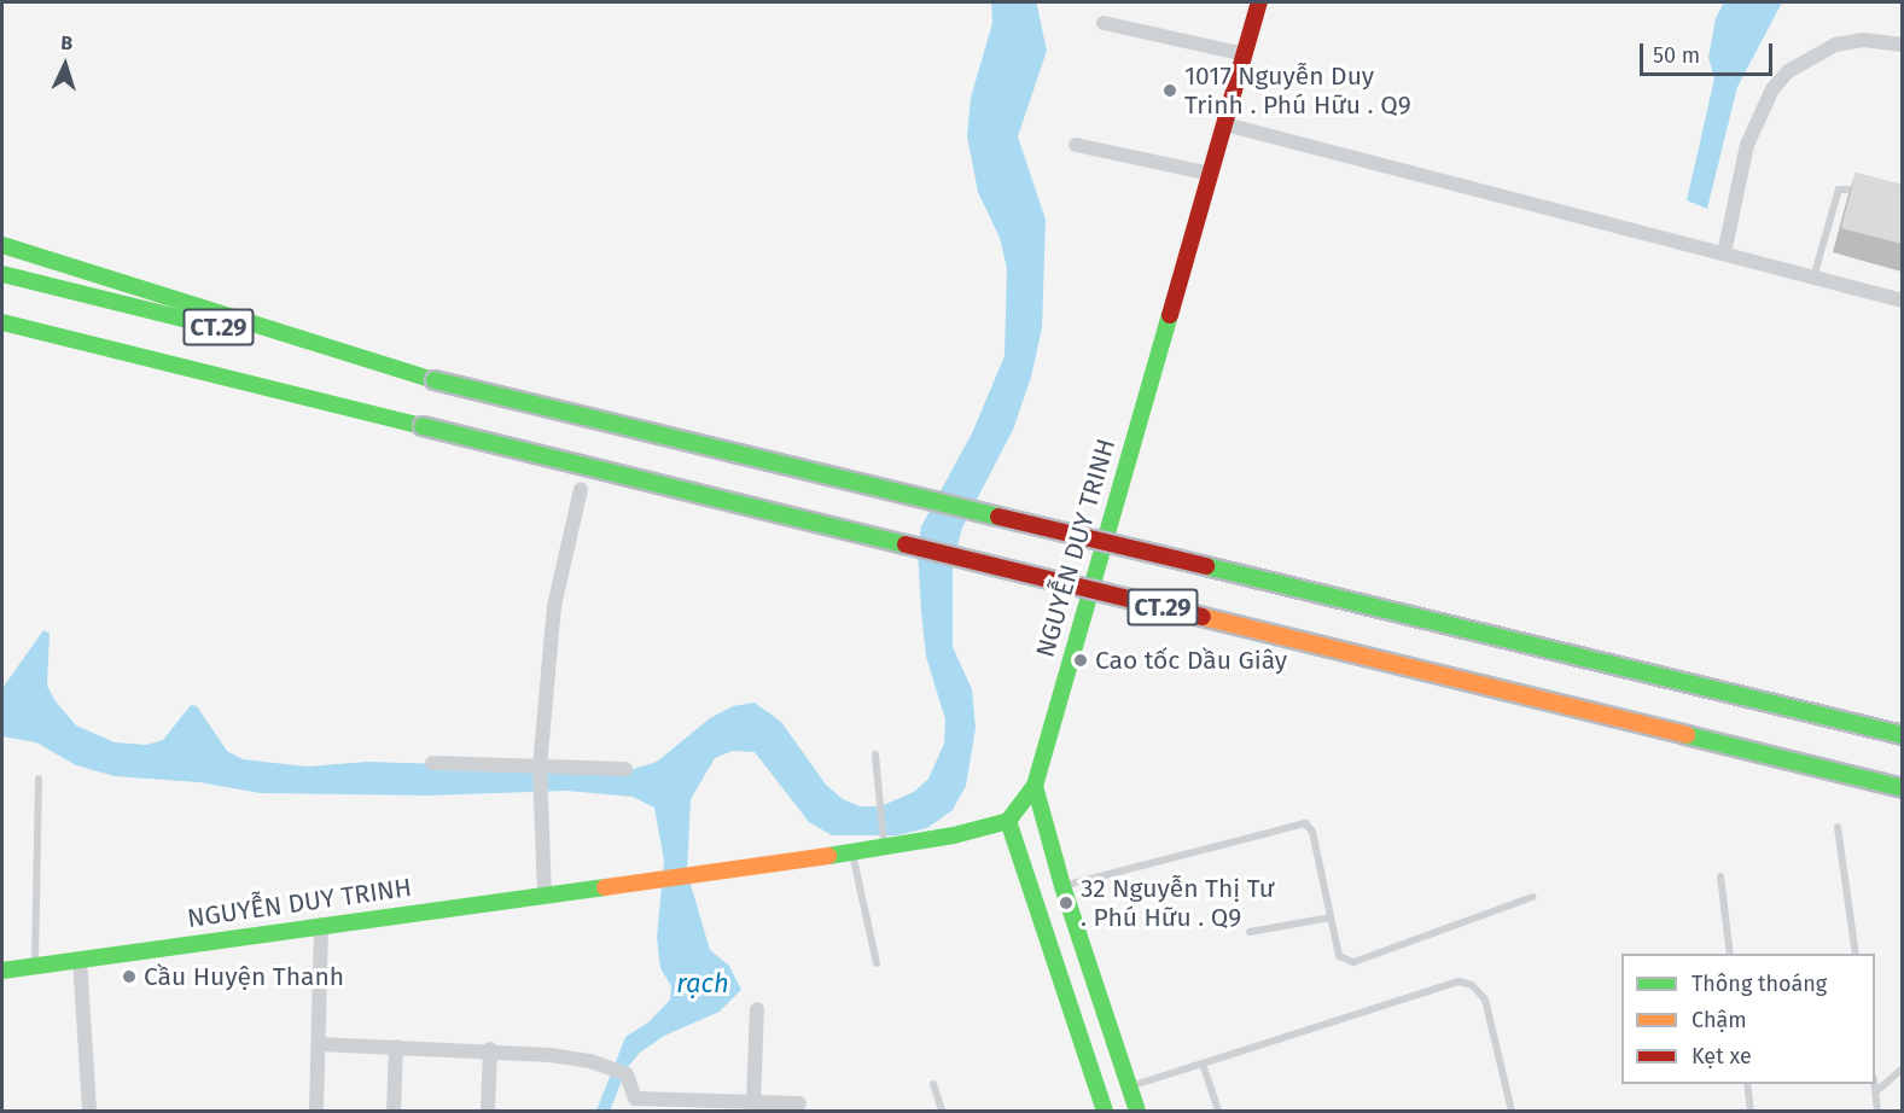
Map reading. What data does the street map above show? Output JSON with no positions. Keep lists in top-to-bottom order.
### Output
{
  "streets": {
    "main road": ["CT.29", "NGUYỄN DUY TRINH"]
  },
  "water": ["rạch"],
  "places": [
    "1017 Nguyễn Duy Trinh . Phú Hữu . Q9",
    "Cao tốc Dầu Giây",
    "32 Nguyễn Thị Tư . Phú Hữu . Q9",
    "Cầu Huyện Thanh"
  ],
  "legend": ["Thông thoáng", "Chậm", "Kẹt xe"],
  "scale_bar": "50 m",
  "north": "top"
}
